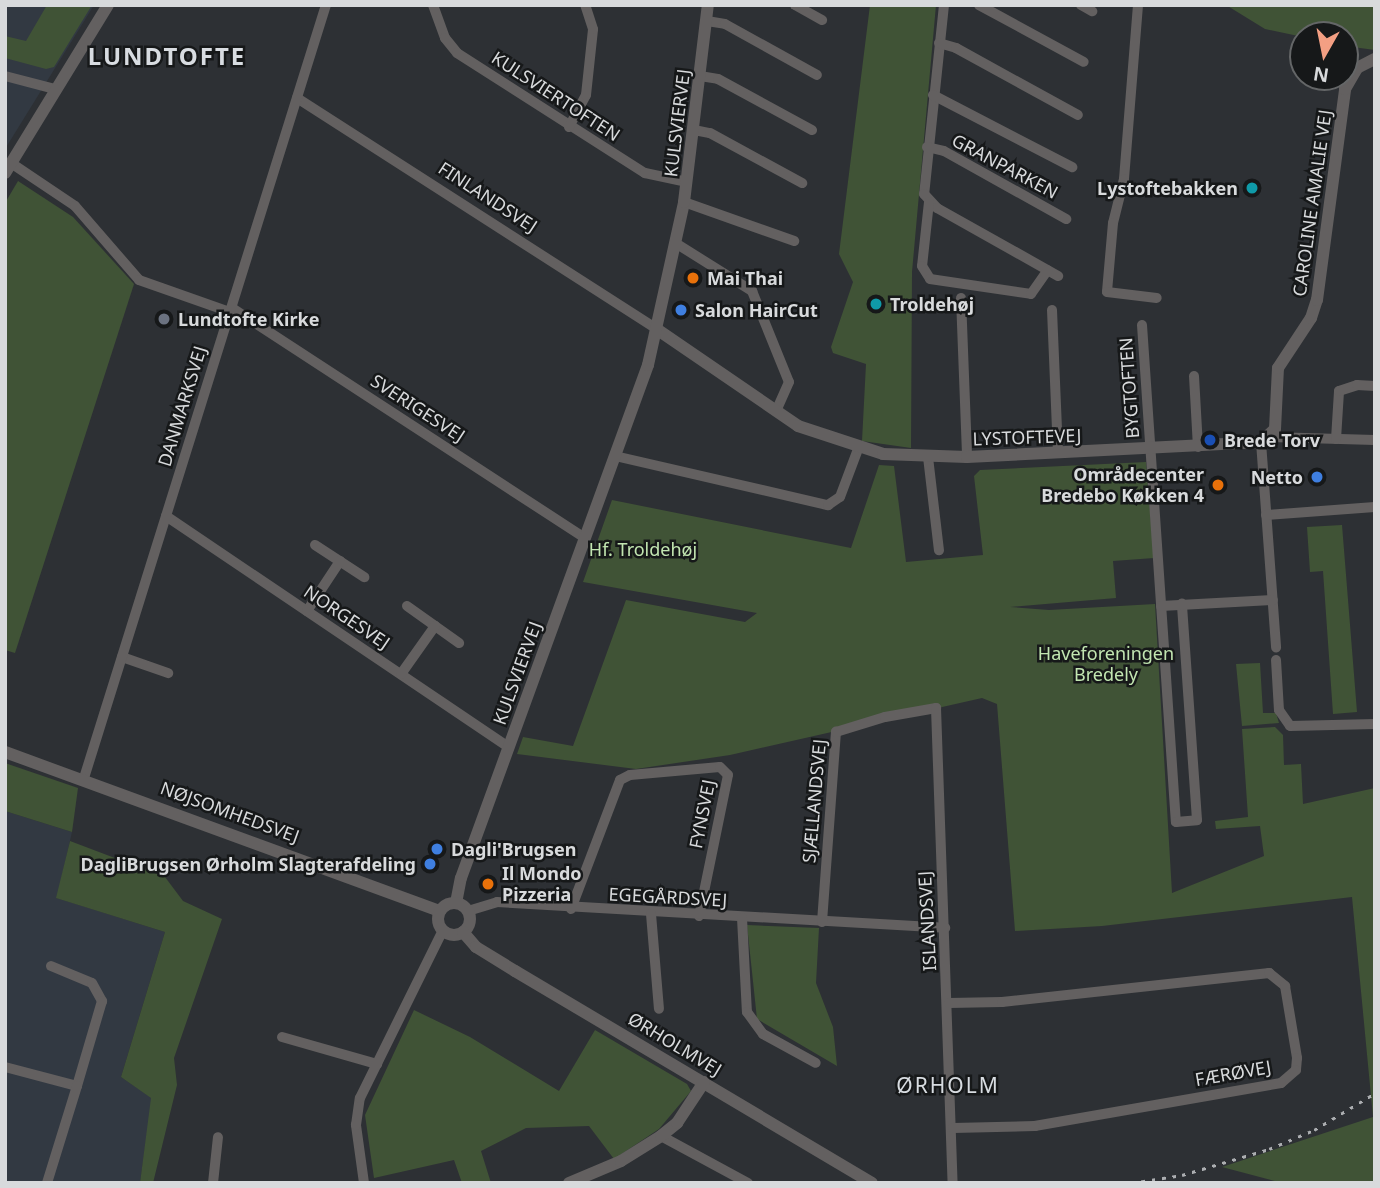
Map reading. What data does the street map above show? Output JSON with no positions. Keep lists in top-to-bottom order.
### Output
{
  "streets": {
    "street": [
      "KULSVIERTOFTEN",
      "KULSVIERVEJ",
      "GRANPARKEN",
      "FINLANDSVEJ",
      "CAROLINE AMALIE VEJ",
      "BYGTOFTEN",
      "DANMARKSVEJ",
      "SVERIGESVEJ",
      "LYSTOFTEVEJ",
      "NORGESVEJ",
      "SJÆLLANDSVEJ",
      "NØJSOMHEDSVEJ",
      "FYNSVEJ",
      "EGEGÅRDSVEJ",
      "ISLANDSVEJ",
      "ØRHOLMVEJ",
      "FÆRØVEJ"
    ]
  },
  "crossings": [
    ["KULSVIERTOFTEN", "KULSVIERVEJ"],
    ["KULSVIERVEJ", "FINLANDSVEJ"],
    ["KULSVIERVEJ", "SVERIGESVEJ"],
    ["KULSVIERVEJ", "LYSTOFTEVEJ"],
    ["KULSVIERVEJ", "NORGESVEJ"],
    ["KULSVIERVEJ", "NØJSOMHEDSVEJ"],
    ["KULSVIERVEJ", "EGEGÅRDSVEJ"],
    ["KULSVIERVEJ", "ØRHOLMVEJ"],
    ["FINLANDSVEJ", "DANMARKSVEJ"],
    ["FINLANDSVEJ", "LYSTOFTEVEJ"],
    ["CAROLINE AMALIE VEJ", "LYSTOFTEVEJ"],
    ["BYGTOFTEN", "LYSTOFTEVEJ"],
    ["DANMARKSVEJ", "SVERIGESVEJ"],
    ["DANMARKSVEJ", "NORGESVEJ"],
    ["DANMARKSVEJ", "NØJSOMHEDSVEJ"],
    ["SJÆLLANDSVEJ", "EGEGÅRDSVEJ"],
    ["SJÆLLANDSVEJ", "ISLANDSVEJ"],
    ["NØJSOMHEDSVEJ", "EGEGÅRDSVEJ"],
    ["NØJSOMHEDSVEJ", "ØRHOLMVEJ"],
    ["FYNSVEJ", "EGEGÅRDSVEJ"],
    ["EGEGÅRDSVEJ", "ISLANDSVEJ"],
    ["EGEGÅRDSVEJ", "ØRHOLMVEJ"],
    ["ISLANDSVEJ", "FÆRØVEJ"]
  ],
  "districts": ["LUNDTOFTE", "ØRHOLM"],
  "parks": ["Hf. Troldehøj", "Haveforeningen Bredely"],
  "places": [
    "Lystoftebakken",
    "Mai Thai",
    "Troldehøj",
    "Salon HairCut",
    "Lundtofte Kirke",
    "Brede Torv",
    "Netto",
    "Områdecenter Bredebo Køkken 4",
    "Dagli'Brugsen",
    "DagliBrugsen Ørholm Slagterafdeling",
    "Il Mondo Pizzeria"
  ],
  "north": "bottom"
}
